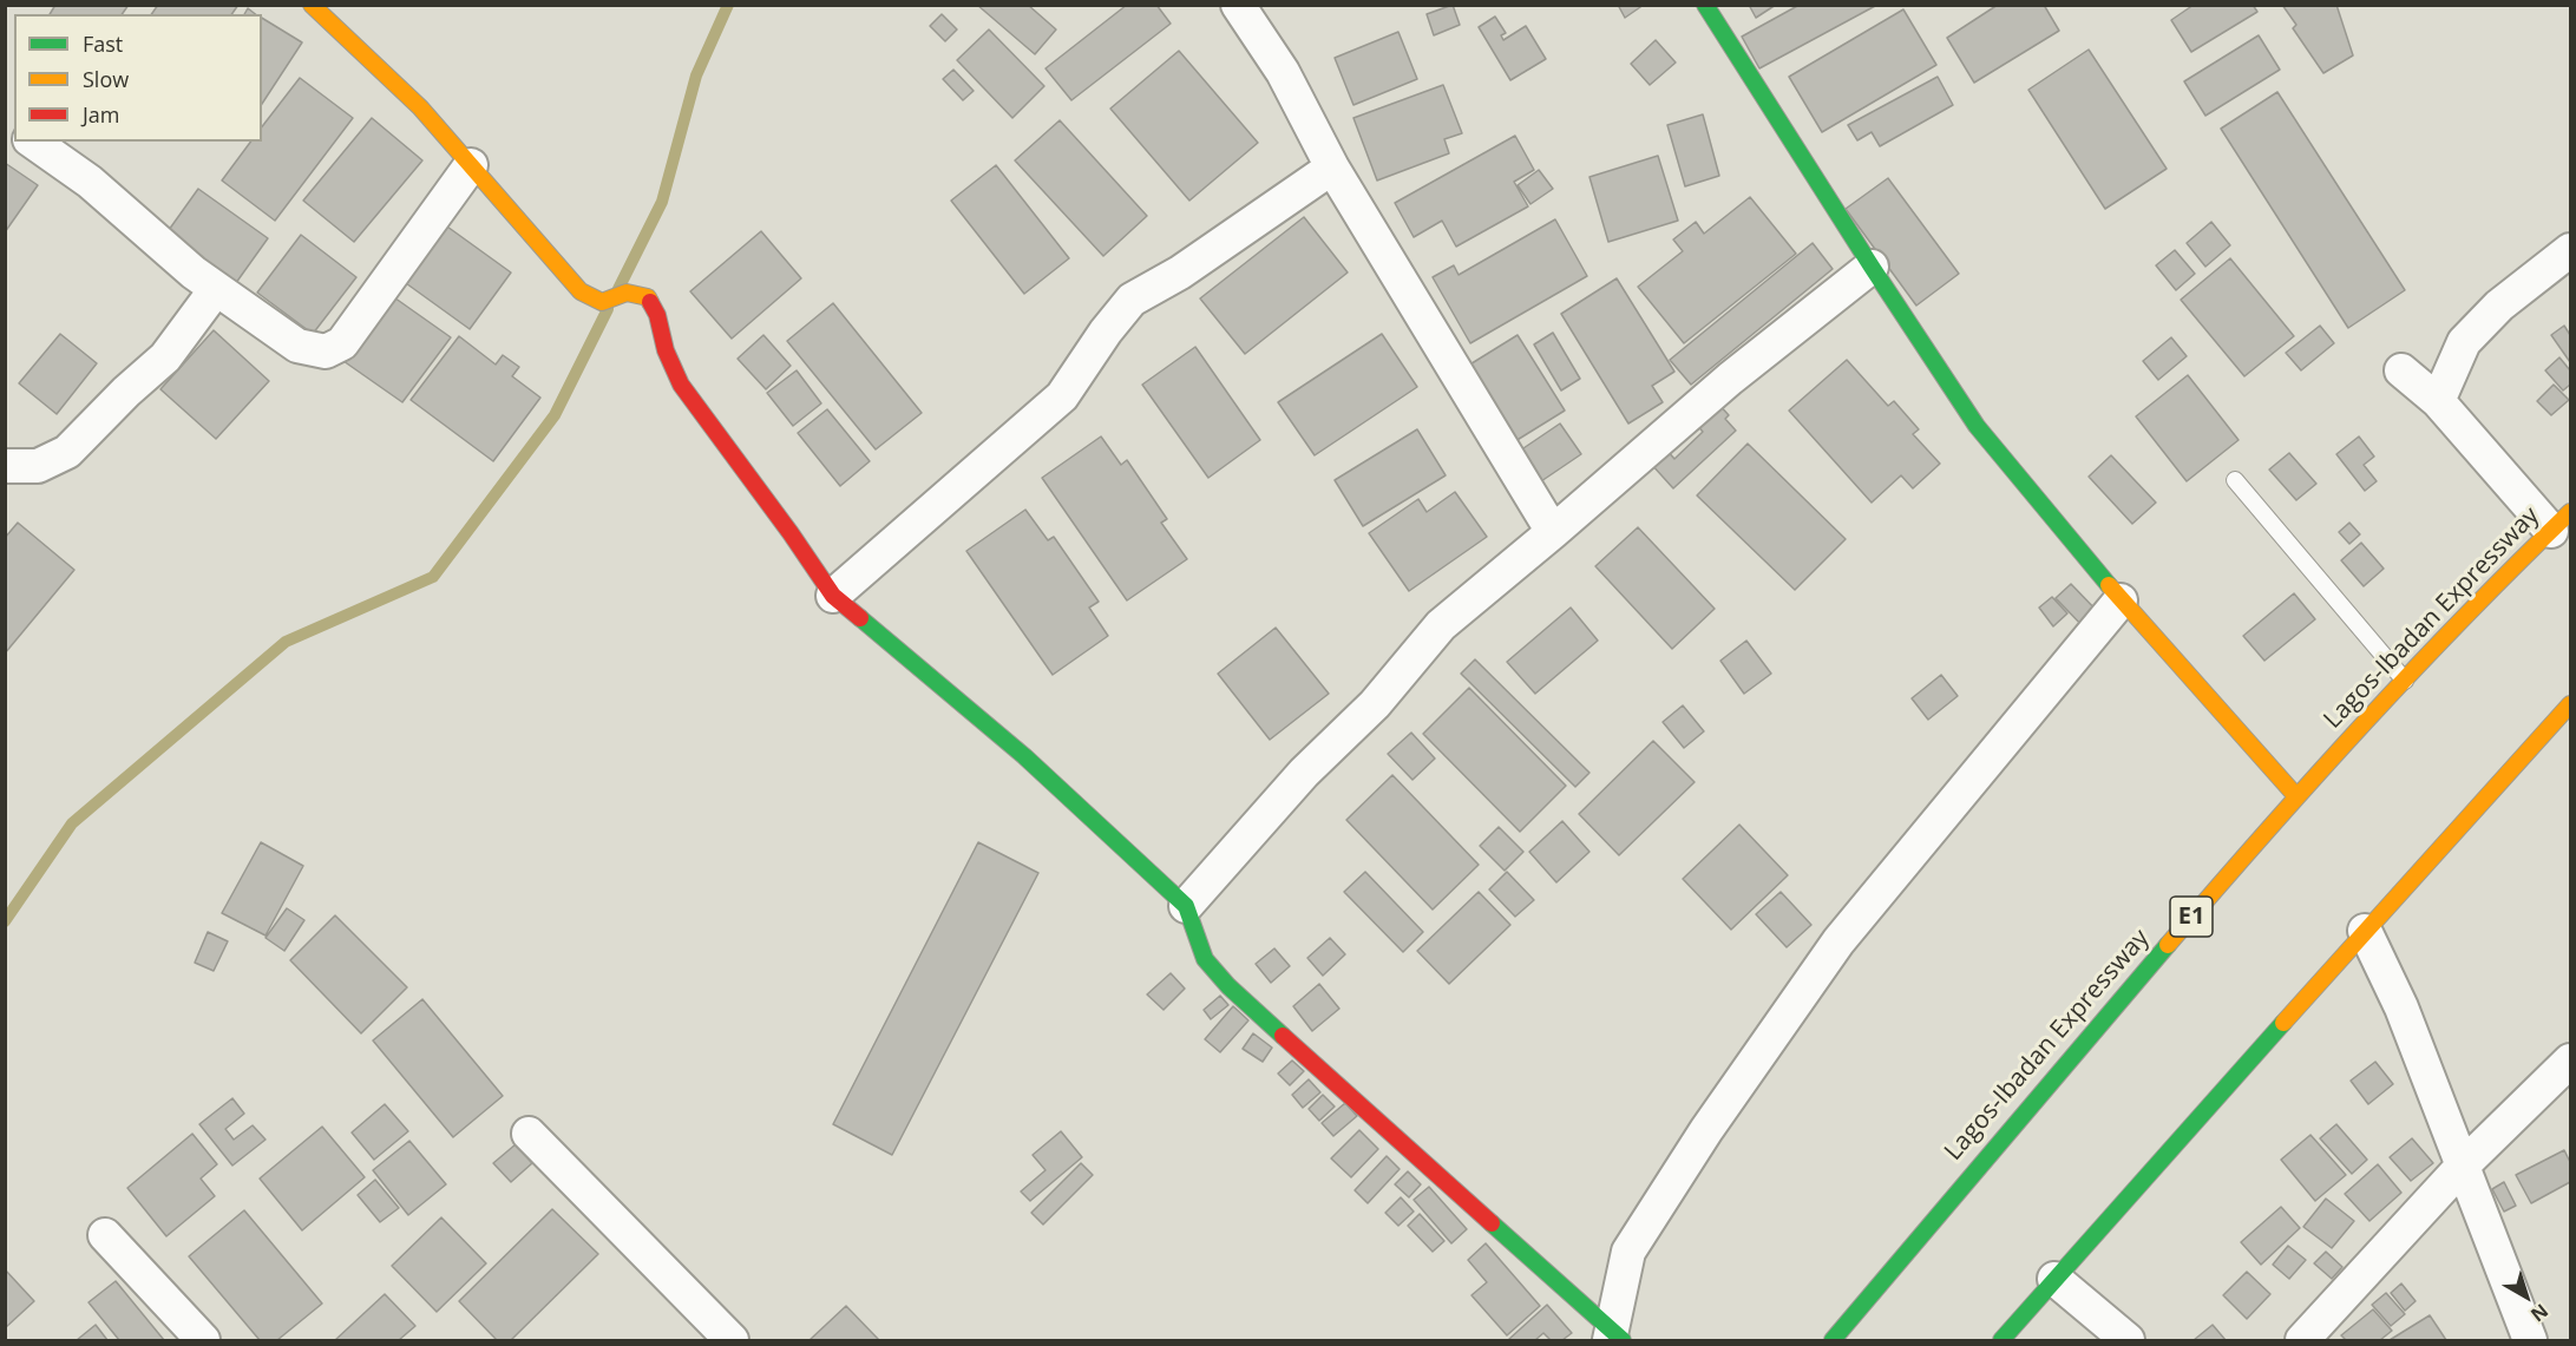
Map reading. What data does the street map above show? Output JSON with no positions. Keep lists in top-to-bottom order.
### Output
{
  "streets": {
    "main road": ["Lagos-Ibadan Expressway", "E1"]
  },
  "legend": ["Fast", "Slow", "Jam"],
  "north": "bottom right"
}
